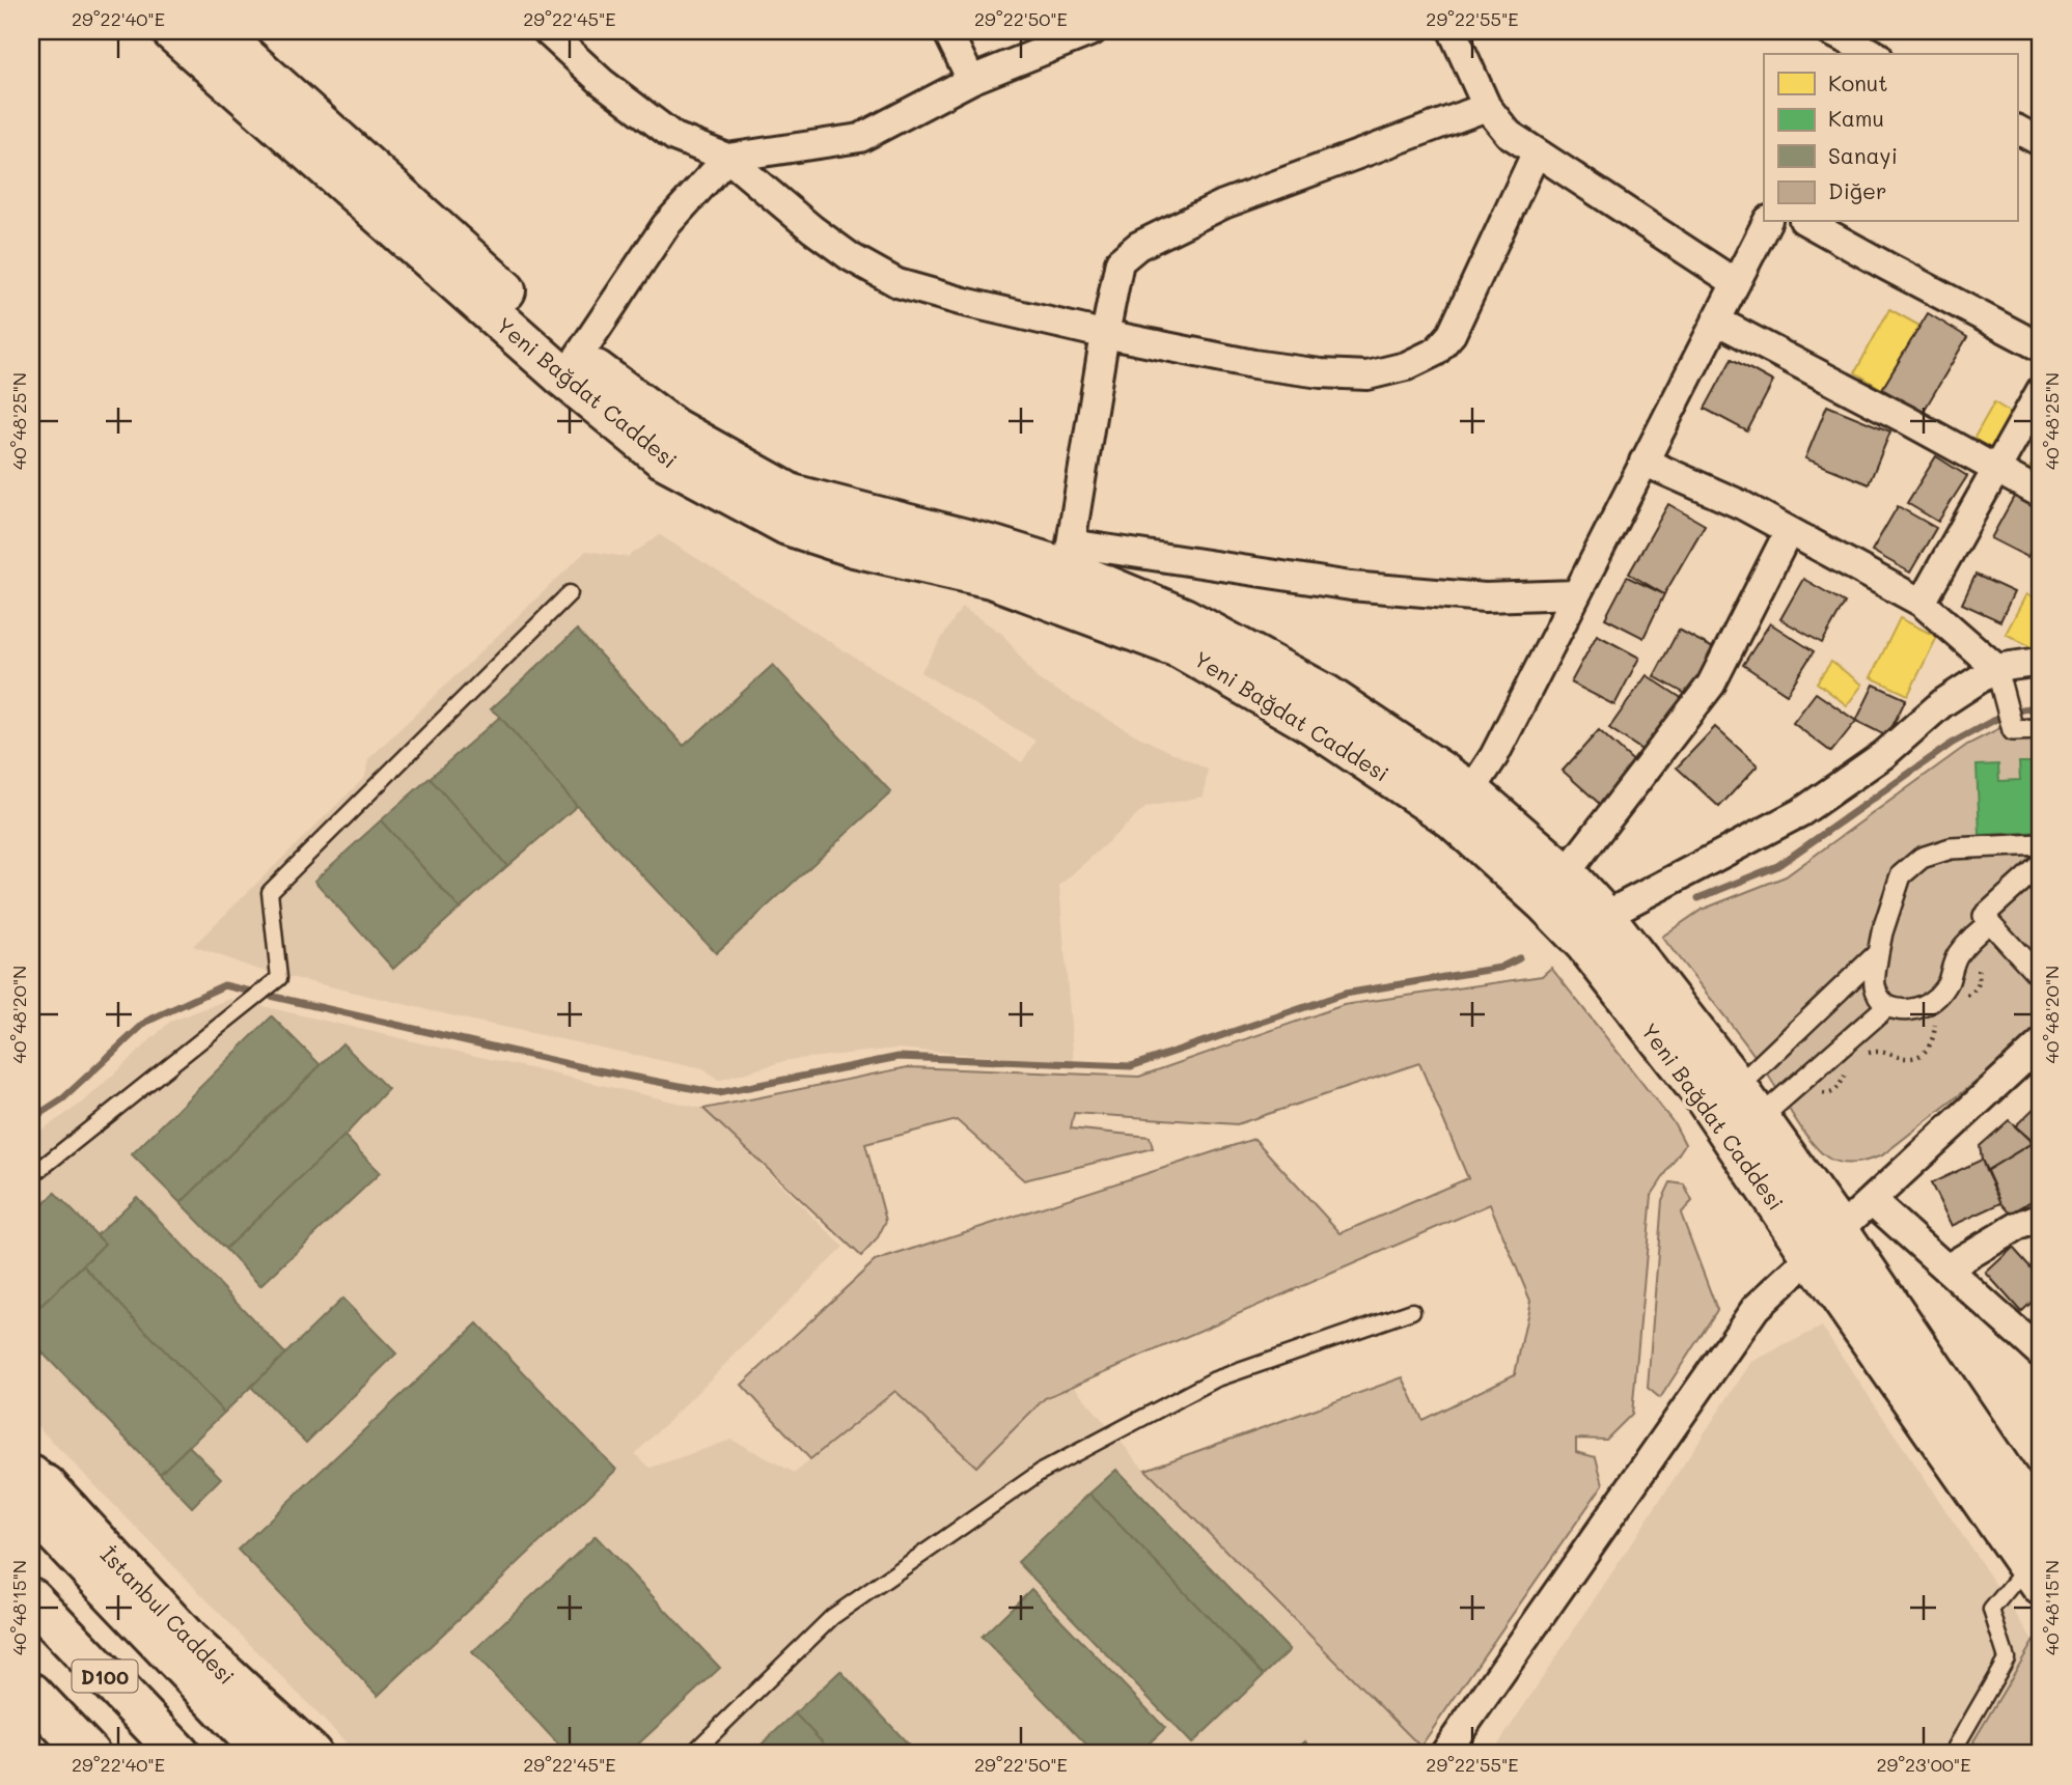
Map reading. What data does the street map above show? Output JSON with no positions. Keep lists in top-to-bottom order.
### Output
{
  "streets": {
    "main road": ["Yeni Bağdat Caddesi", "İstanbul Caddesi", "D100"]
  },
  "crossings": [
    ["İstanbul Caddesi", "D100"]
  ],
  "legend": [
    "Konut",
    "Kamu",
    "Sanayi",
    "Diğer"
  ],
  "coordinates": [
    "29°22'40\"E",
    "29°22'45\"E",
    "29°22'50\"E",
    "29°22'55\"E",
    "40°48'25\"N",
    "40°48'20\"N",
    "40°48'15\"N",
    "29°23'00\"E"
  ]
}
